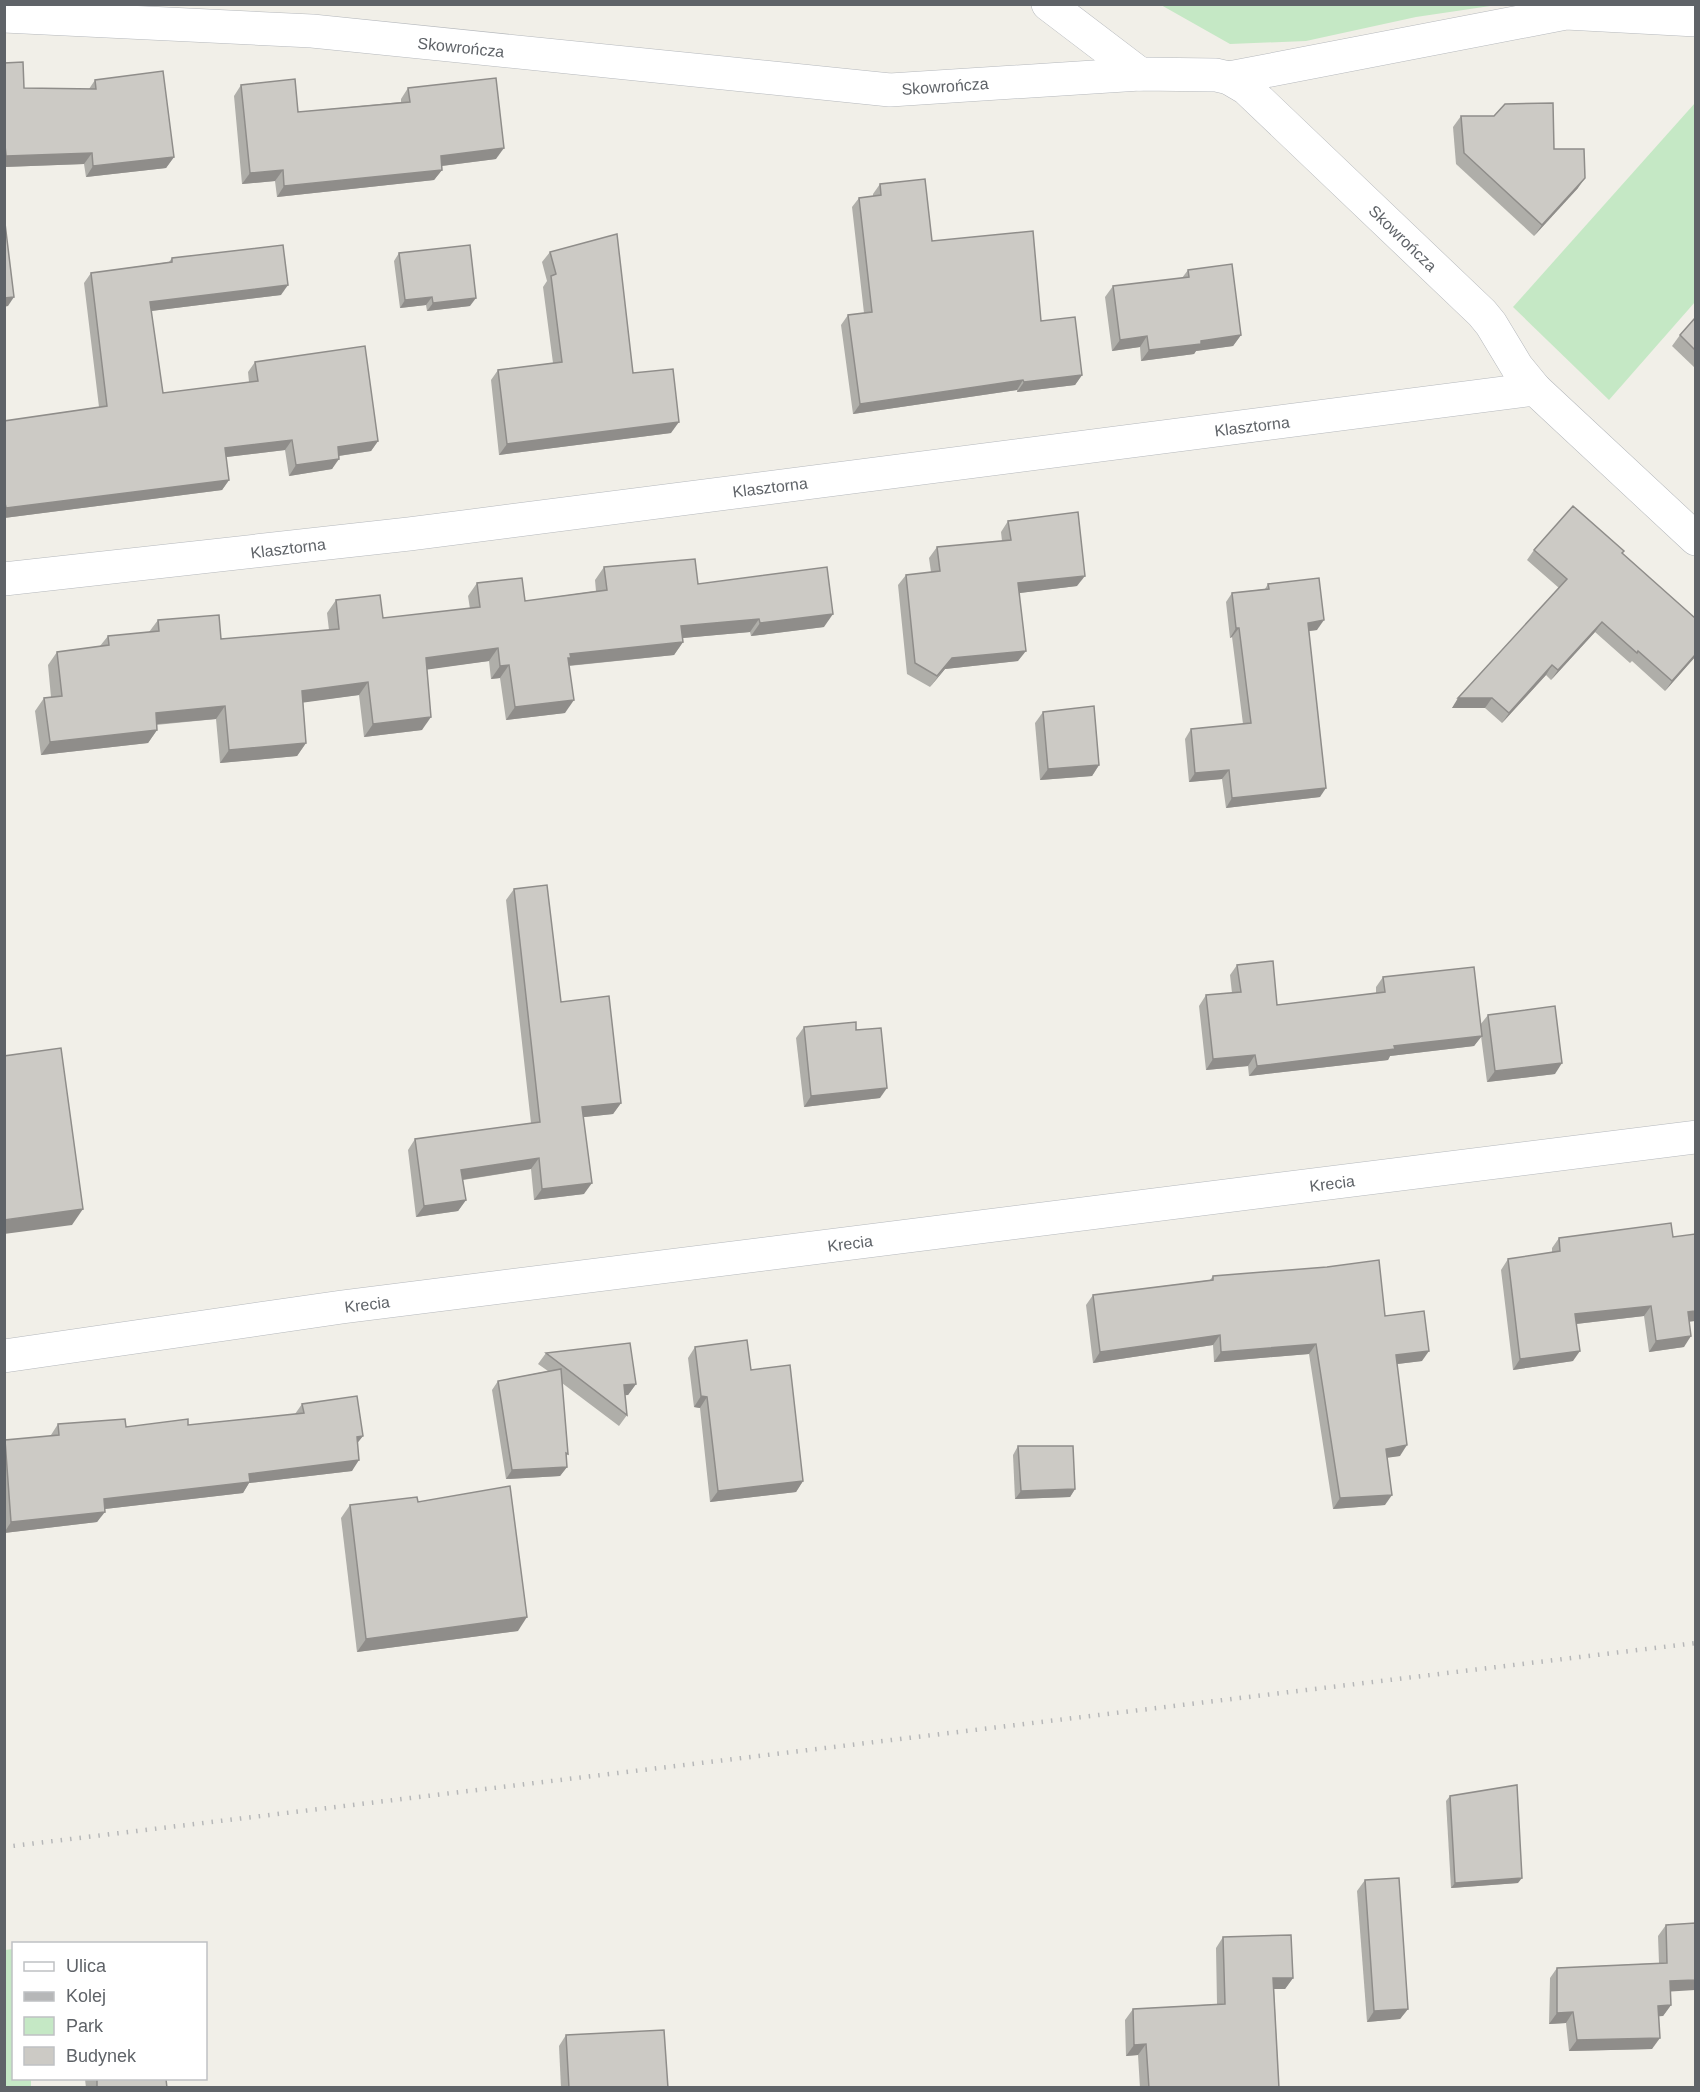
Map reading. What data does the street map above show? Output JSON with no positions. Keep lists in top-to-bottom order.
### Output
{
  "streets": {
    "street": ["Skowrończa", "Klasztorna", "Krecia"]
  },
  "crossings": [
    ["Skowrończa", "Klasztorna"]
  ],
  "legend": [
    "Ulica",
    "Kolej",
    "Park",
    "Budynek"
  ]
}
